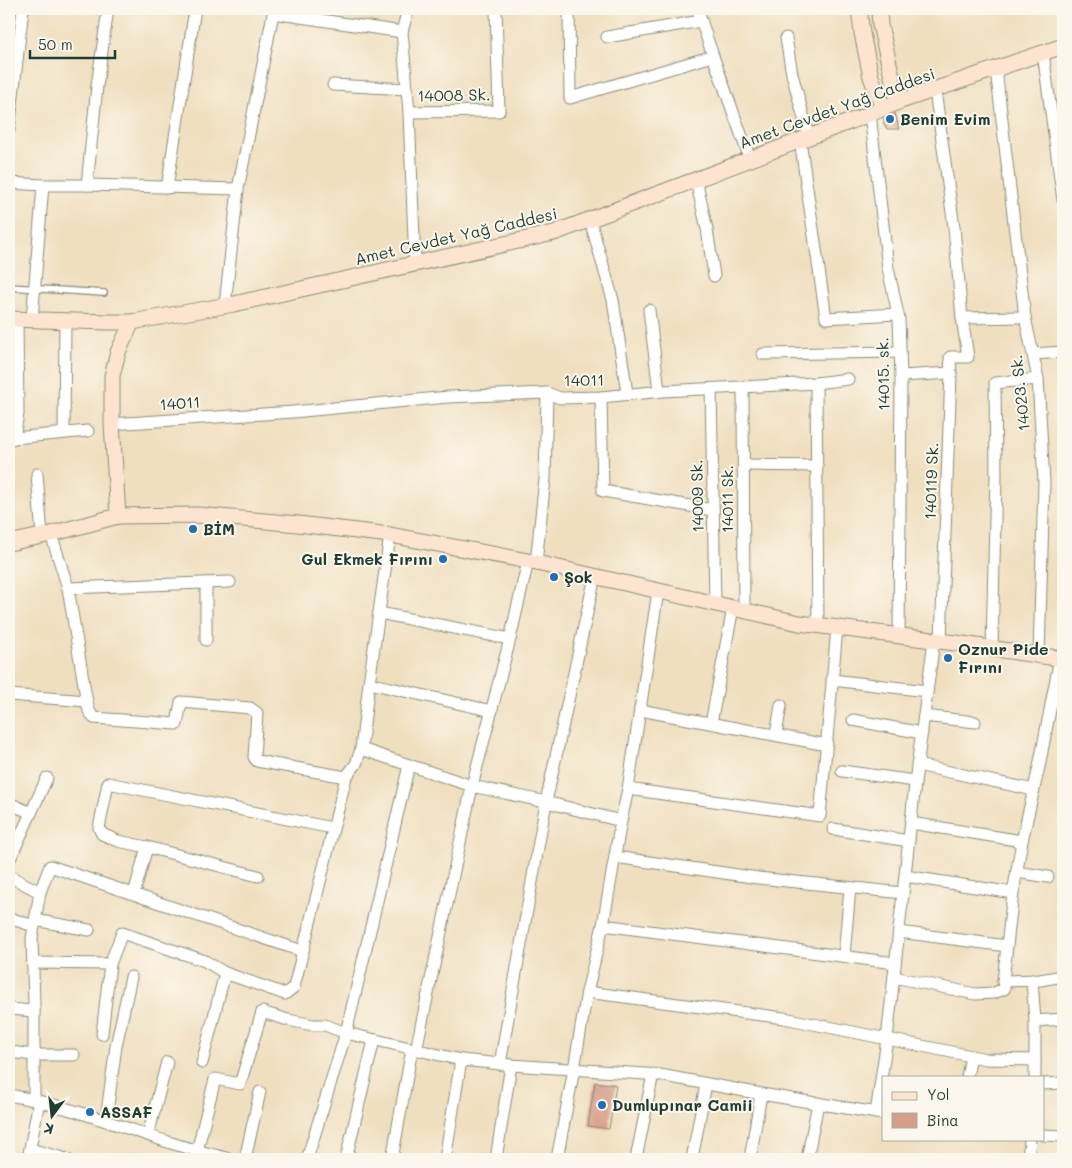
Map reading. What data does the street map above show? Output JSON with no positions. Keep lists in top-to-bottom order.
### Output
{
  "streets": {
    "main road": ["Amet Cevdet Yağ Caddesi"],
    "street": [
      "14008 Sk.",
      "14015. sk.",
      "14011",
      "14023. Sk.",
      "140119 Sk.",
      "14009 Sk.",
      "14011 Sk."
    ]
  },
  "crossings": [
    ["Amet Cevdet Yağ Caddesi", "14015. sk."],
    ["Amet Cevdet Yağ Caddesi", "14023. Sk."],
    ["14011", "14009 Sk."],
    ["14011", "14011 Sk."]
  ],
  "places": [
    "Benim Evim",
    "BİM",
    "Gul Ekmek Fırını",
    "Şok",
    "Oznur Pide Fırını",
    "Dumlupınar Camii",
    "ASSAF"
  ],
  "legend": ["Yol", "Bina"],
  "scale_bar": "50 m",
  "north": "bottom"
}
